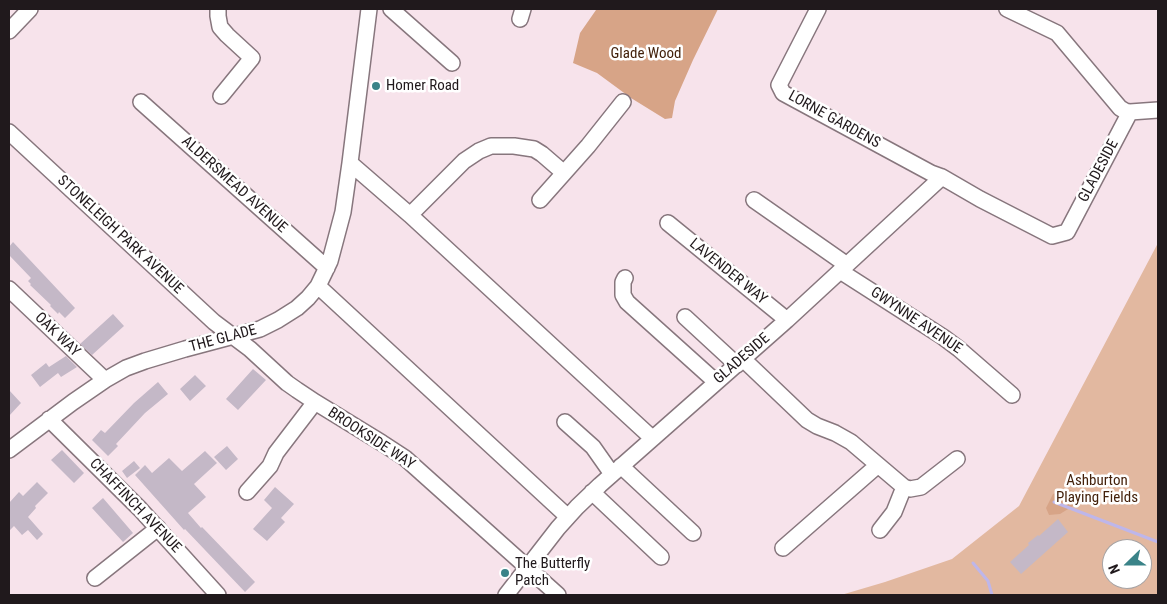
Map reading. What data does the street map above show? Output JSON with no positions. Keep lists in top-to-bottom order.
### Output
{
  "streets": {
    "street": [
      "LORNE GARDENS",
      "GLADESIDE",
      "ALDERSMEAD AVENUE",
      "STONELEIGH PARK AVENUE",
      "LAVENDER WAY",
      "GWYNNE AVENUE",
      "OAK WAY",
      "THE GLADE",
      "BROOKSIDE WAY",
      "CHAFFINCH AVENUE"
    ]
  },
  "crossings": [
    ["LORNE GARDENS", "GLADESIDE"],
    ["GLADESIDE", "LAVENDER WAY"],
    ["GLADESIDE", "GWYNNE AVENUE"],
    ["GLADESIDE", "BROOKSIDE WAY"],
    ["ALDERSMEAD AVENUE", "THE GLADE"],
    ["STONELEIGH PARK AVENUE", "THE GLADE"],
    ["STONELEIGH PARK AVENUE", "BROOKSIDE WAY"],
    ["OAK WAY", "THE GLADE"],
    ["THE GLADE", "BROOKSIDE WAY"],
    ["THE GLADE", "CHAFFINCH AVENUE"]
  ],
  "parks": ["Glade Wood", "Ashburton Playing Fields"],
  "places": ["Homer Road", "The Butterfly Patch"],
  "north": "left"
}
